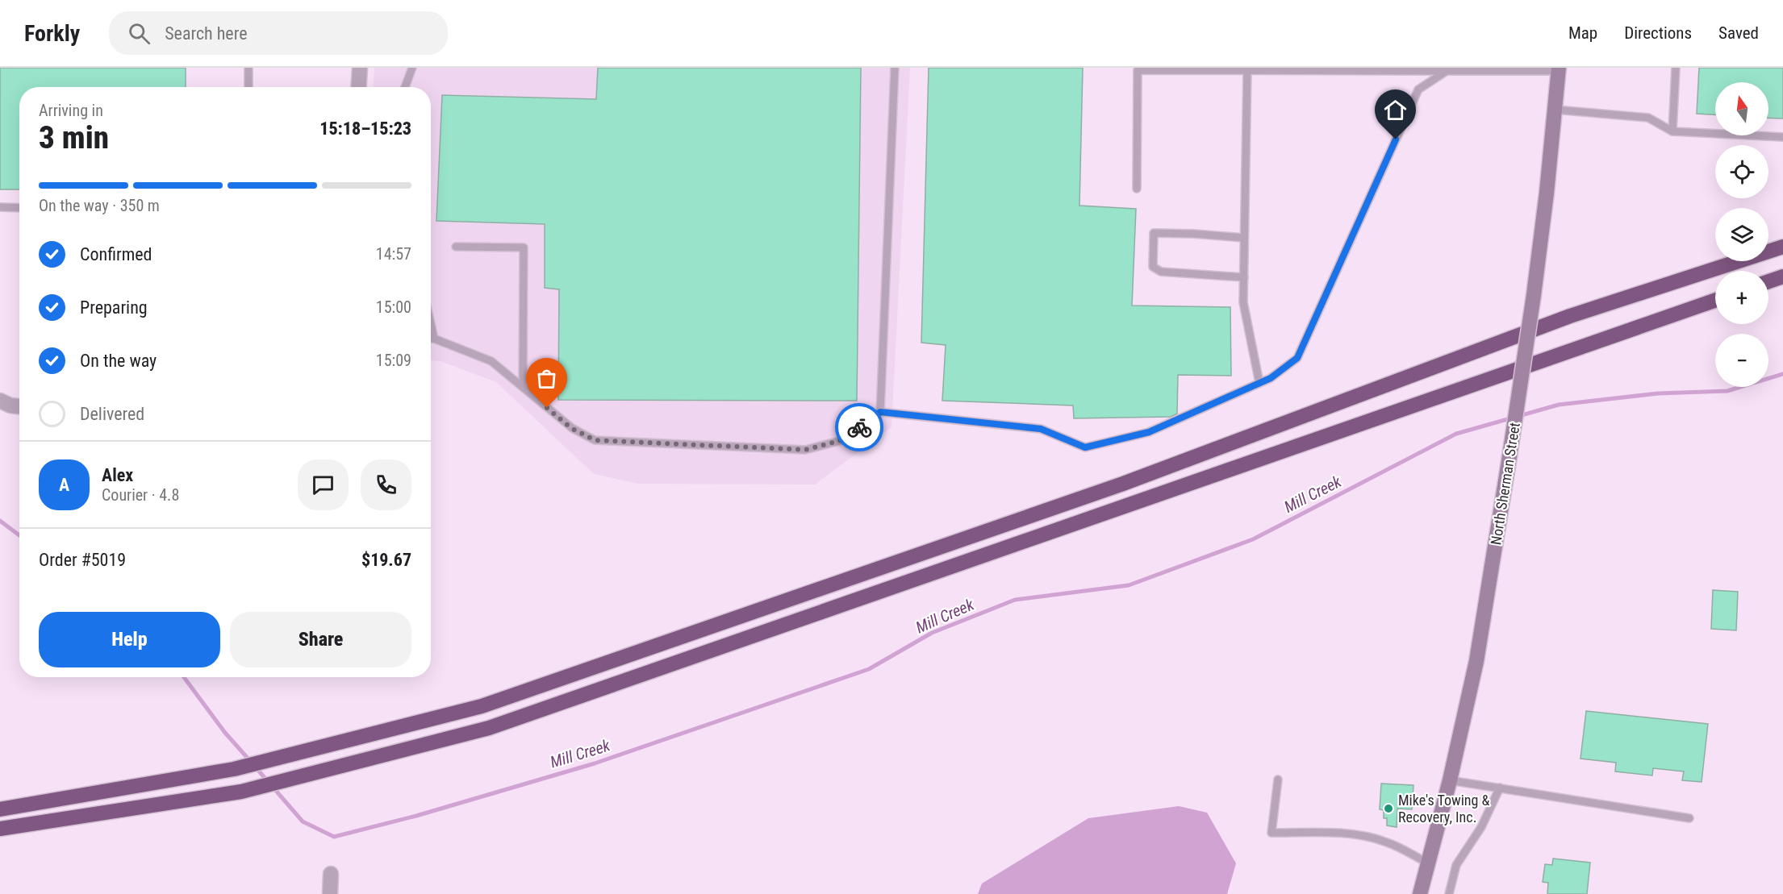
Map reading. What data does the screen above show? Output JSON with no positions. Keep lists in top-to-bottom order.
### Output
{
  "streets": {
    "main road": ["North Sherman Street"]
  },
  "water": ["Mill Creek"],
  "places": ["Mike's Towing & Recovery, Inc."],
  "north": "top",
  "page": {
    "header": "Forkly",
    "search": "Search here",
    "nav": ["Map", "Directions", "Saved"],
    "map_buttons": ["+", "−"],
    "heading": ["3 min", "Arriving in", "15:18–15:23"],
    "panel": [
      "Alex",
      "Courier · 4.8",
      "Order #5019",
      "$19.67"
    ],
    "bar": "On the way · 350 m",
    "list": [
      ["Confirmed", "14:57"],
      ["Preparing", "15:00"],
      ["On the way", "15:09"],
      "Delivered"
    ],
    "round": "A",
    "buttons": ["Help", "Share"]
  }
}
